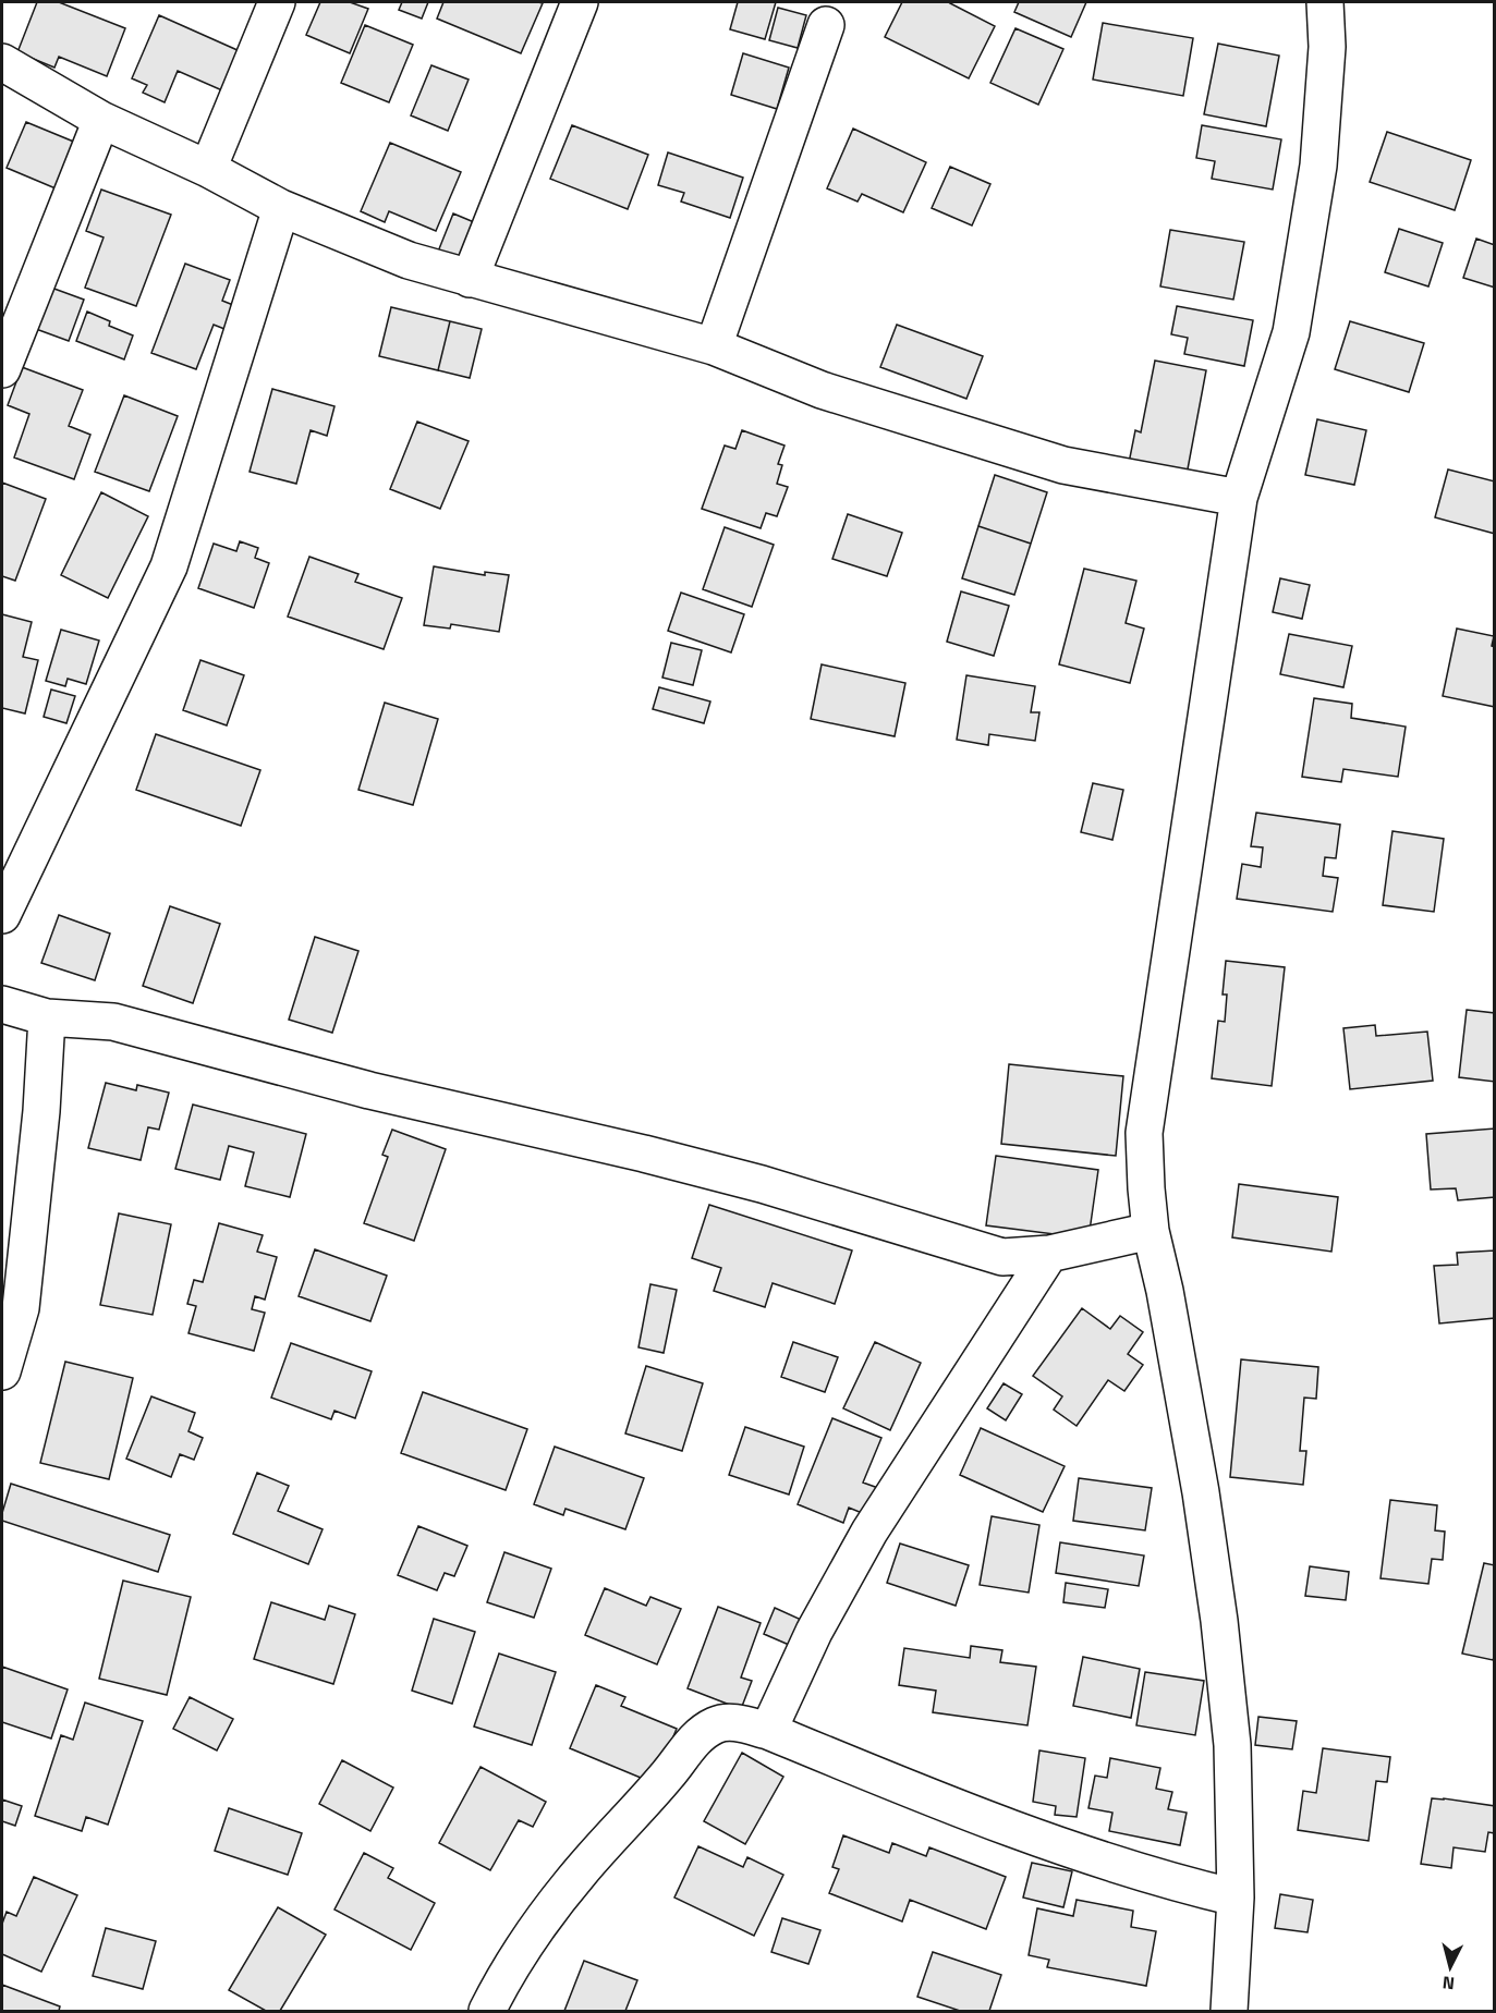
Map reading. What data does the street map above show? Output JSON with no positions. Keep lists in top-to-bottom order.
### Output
{
  "north": "bottom"
}
